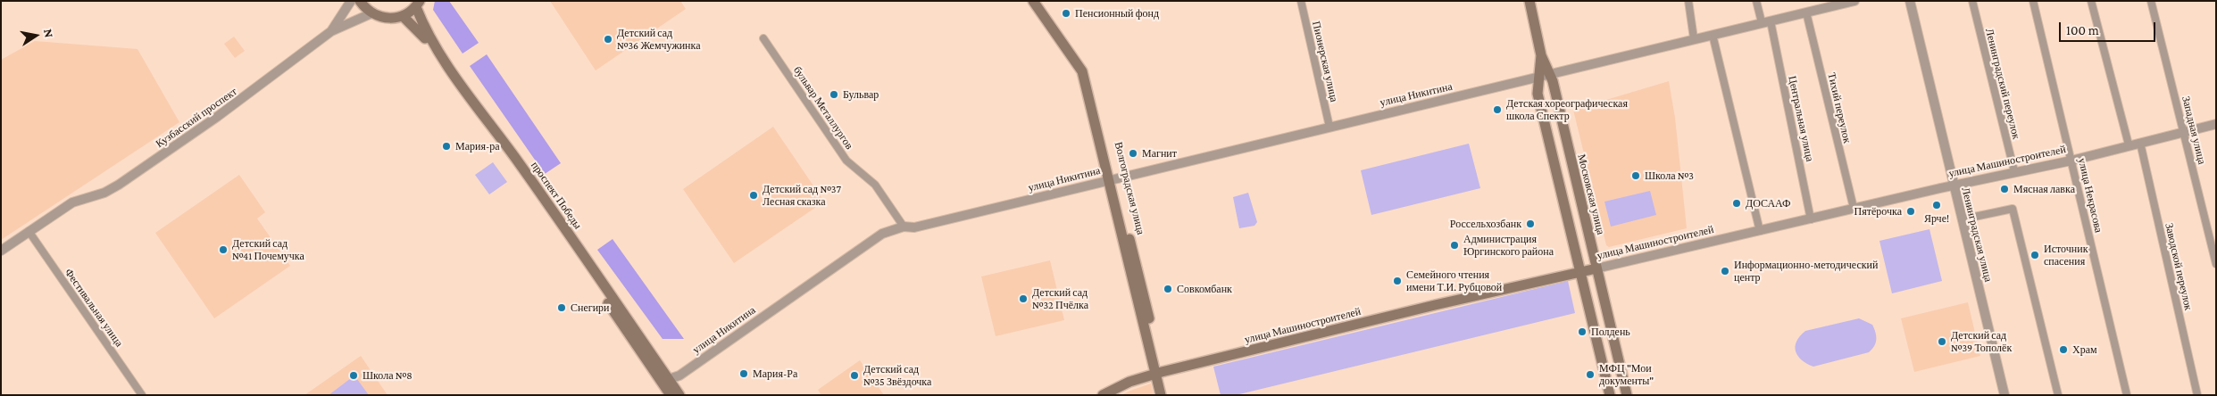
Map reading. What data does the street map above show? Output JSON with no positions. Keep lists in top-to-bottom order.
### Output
{
  "streets": {
    "main road": [
      "улица Машиностроителей",
      "Волгоградская улица",
      "Московская улица",
      "проспект Победы"
    ],
    "street": [
      "Пионерская улица",
      "Ленинградский переулок",
      "улица Никитина",
      "бульвар Металлургов",
      "Тихий переулок",
      "Кузбасский проспект",
      "Центральная улица",
      "Западная улица",
      "улица Некрасова",
      "Ленинградская улица",
      "Заводской переулок",
      "Фестивальная улица"
    ]
  },
  "crossings": [
    ["Пионерская улица", "улица Никитина"],
    ["Ленинградский переулок", "улица Машиностроителей"],
    ["улица Никитина", "бульвар Металлургов"],
    ["улица Никитина", "Волгоградская улица"],
    ["улица Никитина", "Московская улица"],
    ["улица Никитина", "проспект Победы"],
    ["Тихий переулок", "улица Машиностроителей"],
    ["Кузбасский проспект", "Фестивальная улица"],
    ["Центральная улица", "улица Машиностроителей"],
    ["Западная улица", "улица Машиностроителей"],
    ["улица Машиностроителей", "Волгоградская улица"],
    ["улица Машиностроителей", "Московская улица"],
    ["улица Машиностроителей", "улица Некрасова"],
    ["улица Машиностроителей", "Ленинградская улица"],
    ["улица Машиностроителей", "Заводской переулок"]
  ],
  "places": [
    "Пенсионный фонд",
    "Детский сад №36 Жемчужинка",
    "Бульвар",
    "Детская хореографическая школа Спектр",
    "Мария-ра",
    "Магнит",
    "Школа №3",
    "Мясная лавка",
    "Детский сад №37 Лесная сказка",
    "ДОСААФ",
    "Ярче!",
    "Пятёрочка",
    "Россельхозбанк",
    "Администрация Юргинского района",
    "Детский сад №41 Почемучка",
    "Источник спасения",
    "Информационно-методический центр",
    "Семейного чтения имени Т.И. Рубцовой",
    "Совкомбанк",
    "Детский сад №32 Пчёлка",
    "Снегири",
    "Полдень",
    "Детский сад №39 Тополёк",
    "Храм",
    "Мария-Ра",
    "МФЦ \"Мои документы\"",
    "Школа №8",
    "Детский сад №35 Звёздочка"
  ],
  "scale_bar": "100 m",
  "north": "right"
}
